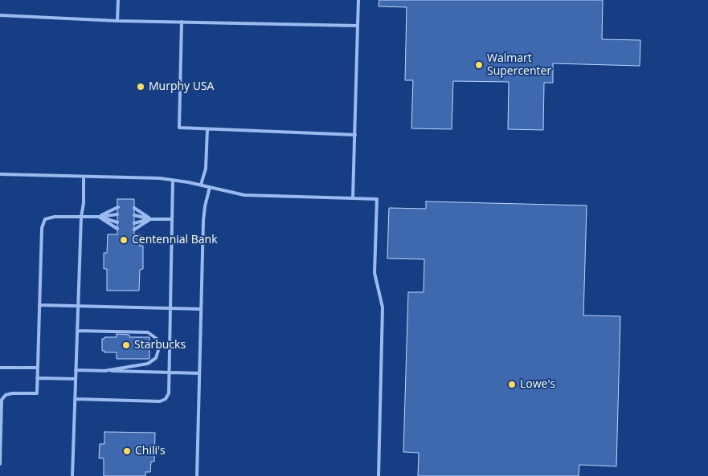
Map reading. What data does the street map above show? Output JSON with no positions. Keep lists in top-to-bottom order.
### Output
{
  "places": [
    "Walmart Supercenter",
    "Murphy USA",
    "Centennial Bank",
    "Starbucks",
    "Lowe's",
    "Chili's"
  ]
}
